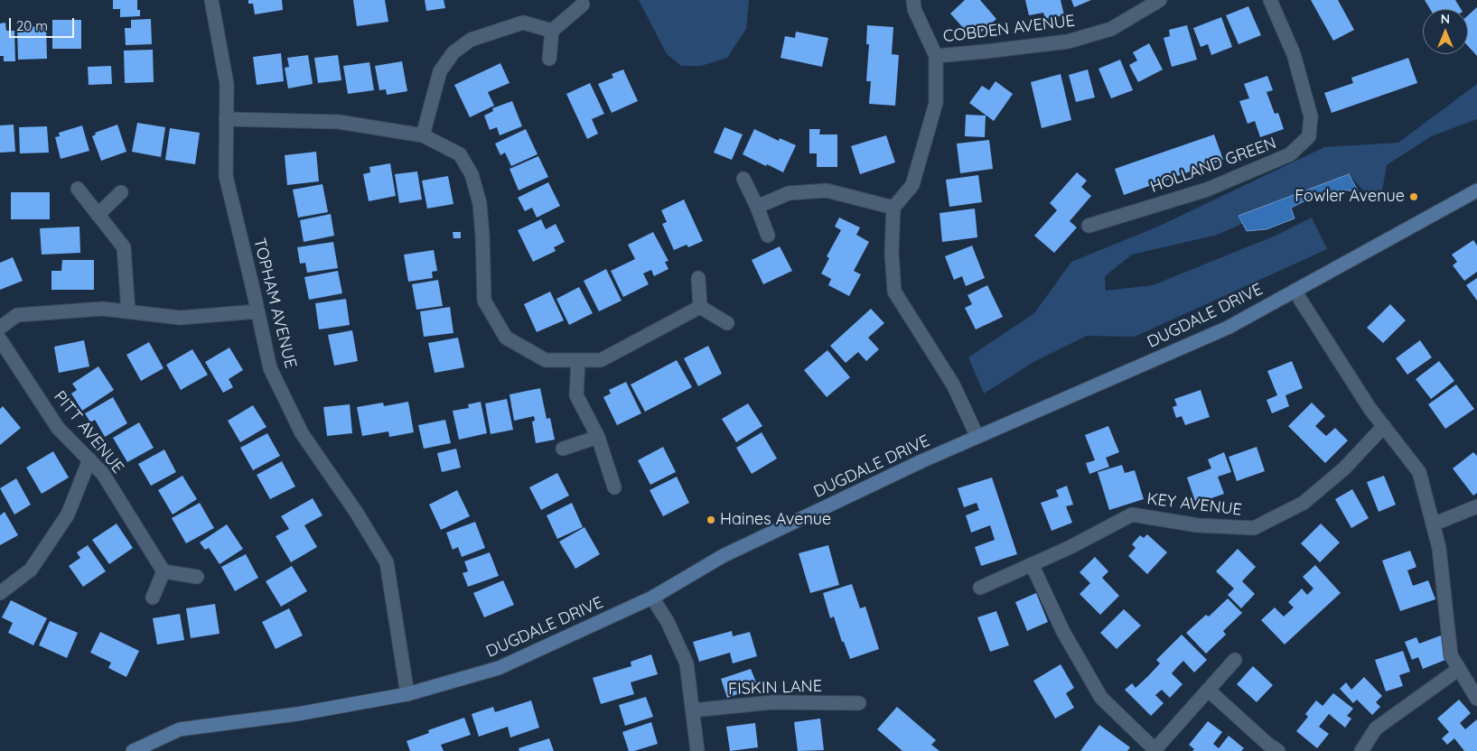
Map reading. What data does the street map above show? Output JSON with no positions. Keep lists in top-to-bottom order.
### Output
{
  "streets": {
    "street": [
      "COBDEN AVENUE",
      "HOLLAND GREEN",
      "TOPHAM AVENUE",
      "DUGDALE DRIVE",
      "PITT AVENUE",
      "KEY AVENUE",
      "FISKIN LANE"
    ]
  },
  "crossings": [
    ["TOPHAM AVENUE", "DUGDALE DRIVE"]
  ],
  "places": ["Fowler Avenue", "Haines Avenue"],
  "scale_bar": "20 m",
  "north": "top"
}
